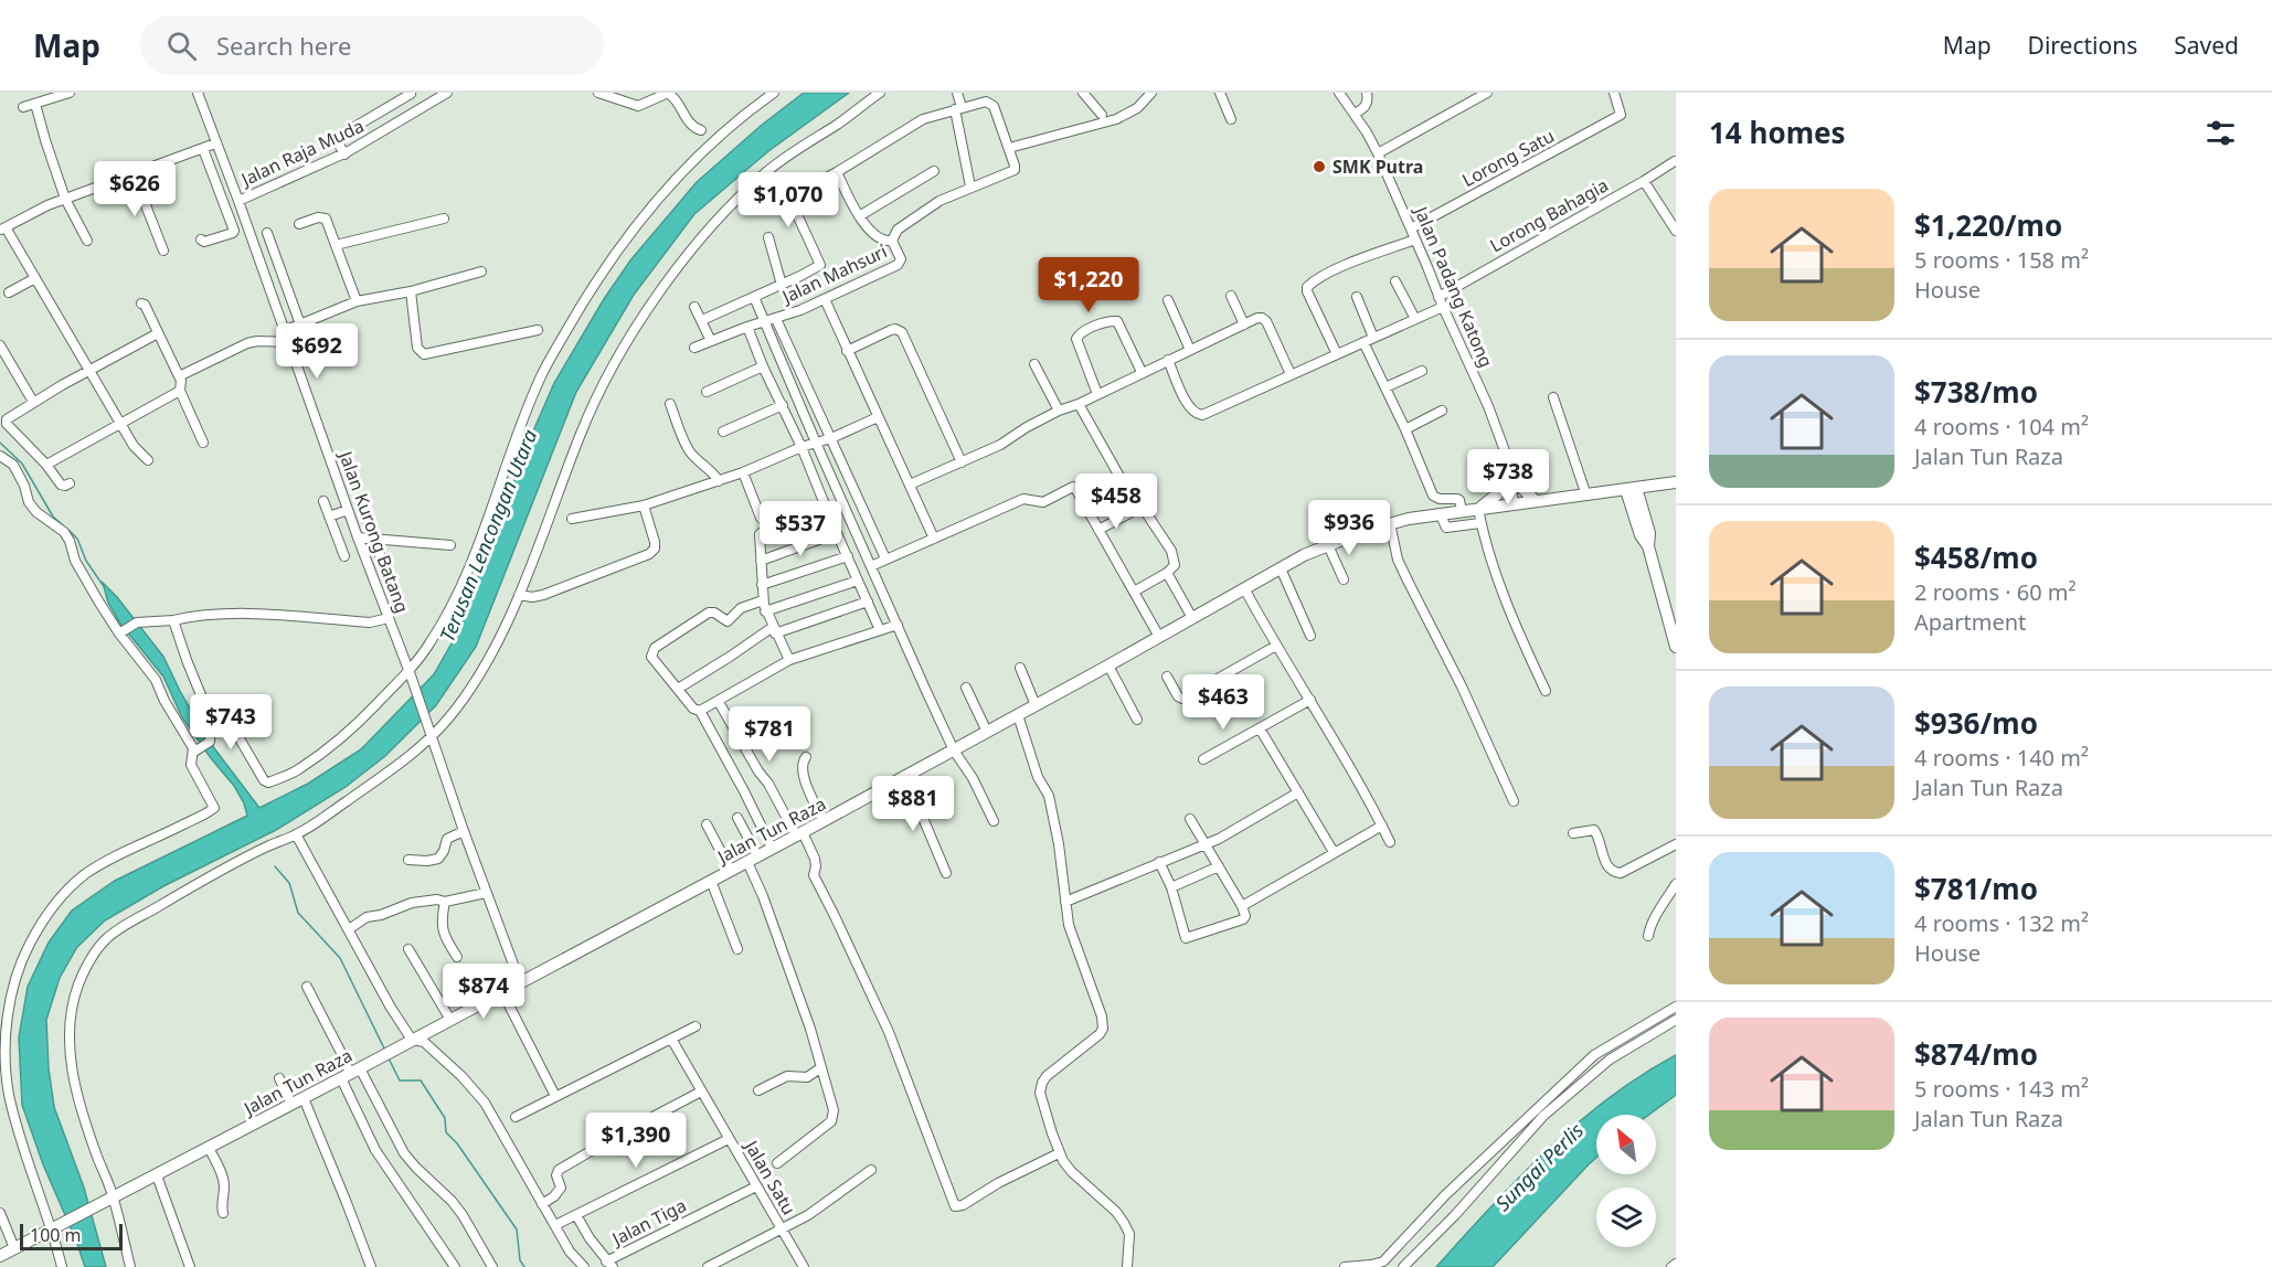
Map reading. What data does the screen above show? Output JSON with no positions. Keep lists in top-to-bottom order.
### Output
{
  "streets": {
    "main road": ["Jalan Tun Raza"],
    "street": [
      "Jalan Raja Muda",
      "Lorong Satu",
      "Lorong Bahagia",
      "Jalan Mahsuri",
      "Jalan Padang Katong",
      "Jalan Kurong Batang",
      "Jalan Satu",
      "Jalan Tiga"
    ]
  },
  "crossings": [
    ["Jalan Raja Muda", "Jalan Kurong Batang"],
    ["Lorong Satu", "Jalan Padang Katong"],
    ["Lorong Bahagia", "Jalan Padang Katong"],
    ["Jalan Padang Katong", "Jalan Tun Raza"],
    ["Jalan Kurong Batang", "Jalan Tun Raza"],
    ["Jalan Satu", "Jalan Tiga"]
  ],
  "water": ["Terusan Lencongan Utara", "Sungai Perlis"],
  "places": ["SMK Putra"],
  "scale_bar": "100 m",
  "north": "top left",
  "page": {
    "header": "Map",
    "search": "Search here",
    "nav": ["Map", "Directions", "Saved"],
    "heading": "14 homes",
    "price": [
      "$626",
      "$1,070",
      "$1,220",
      "$692",
      "$738",
      "$458",
      "$936",
      "$537",
      "$463",
      "$743",
      "$781",
      "$881",
      "$874",
      "$1,390"
    ],
    "list": [
      {
        "name": "$1,220/mo",
        "note": "5 rooms · 158 m² · House"
      },
      {
        "name": "$738/mo",
        "note": "4 rooms · 104 m² · Jalan Tun Raza"
      },
      {
        "name": "$458/mo",
        "note": "2 rooms · 60 m² · Apartment"
      },
      {
        "name": "$936/mo",
        "note": "4 rooms · 140 m² · Jalan Tun Raza"
      },
      {
        "name": "$781/mo",
        "note": "4 rooms · 132 m² · House"
      },
      {
        "name": "$874/mo",
        "note": "5 rooms · 143 m² · Jalan Tun Raza"
      }
    ],
    "scale": "100 m"
  }
}
